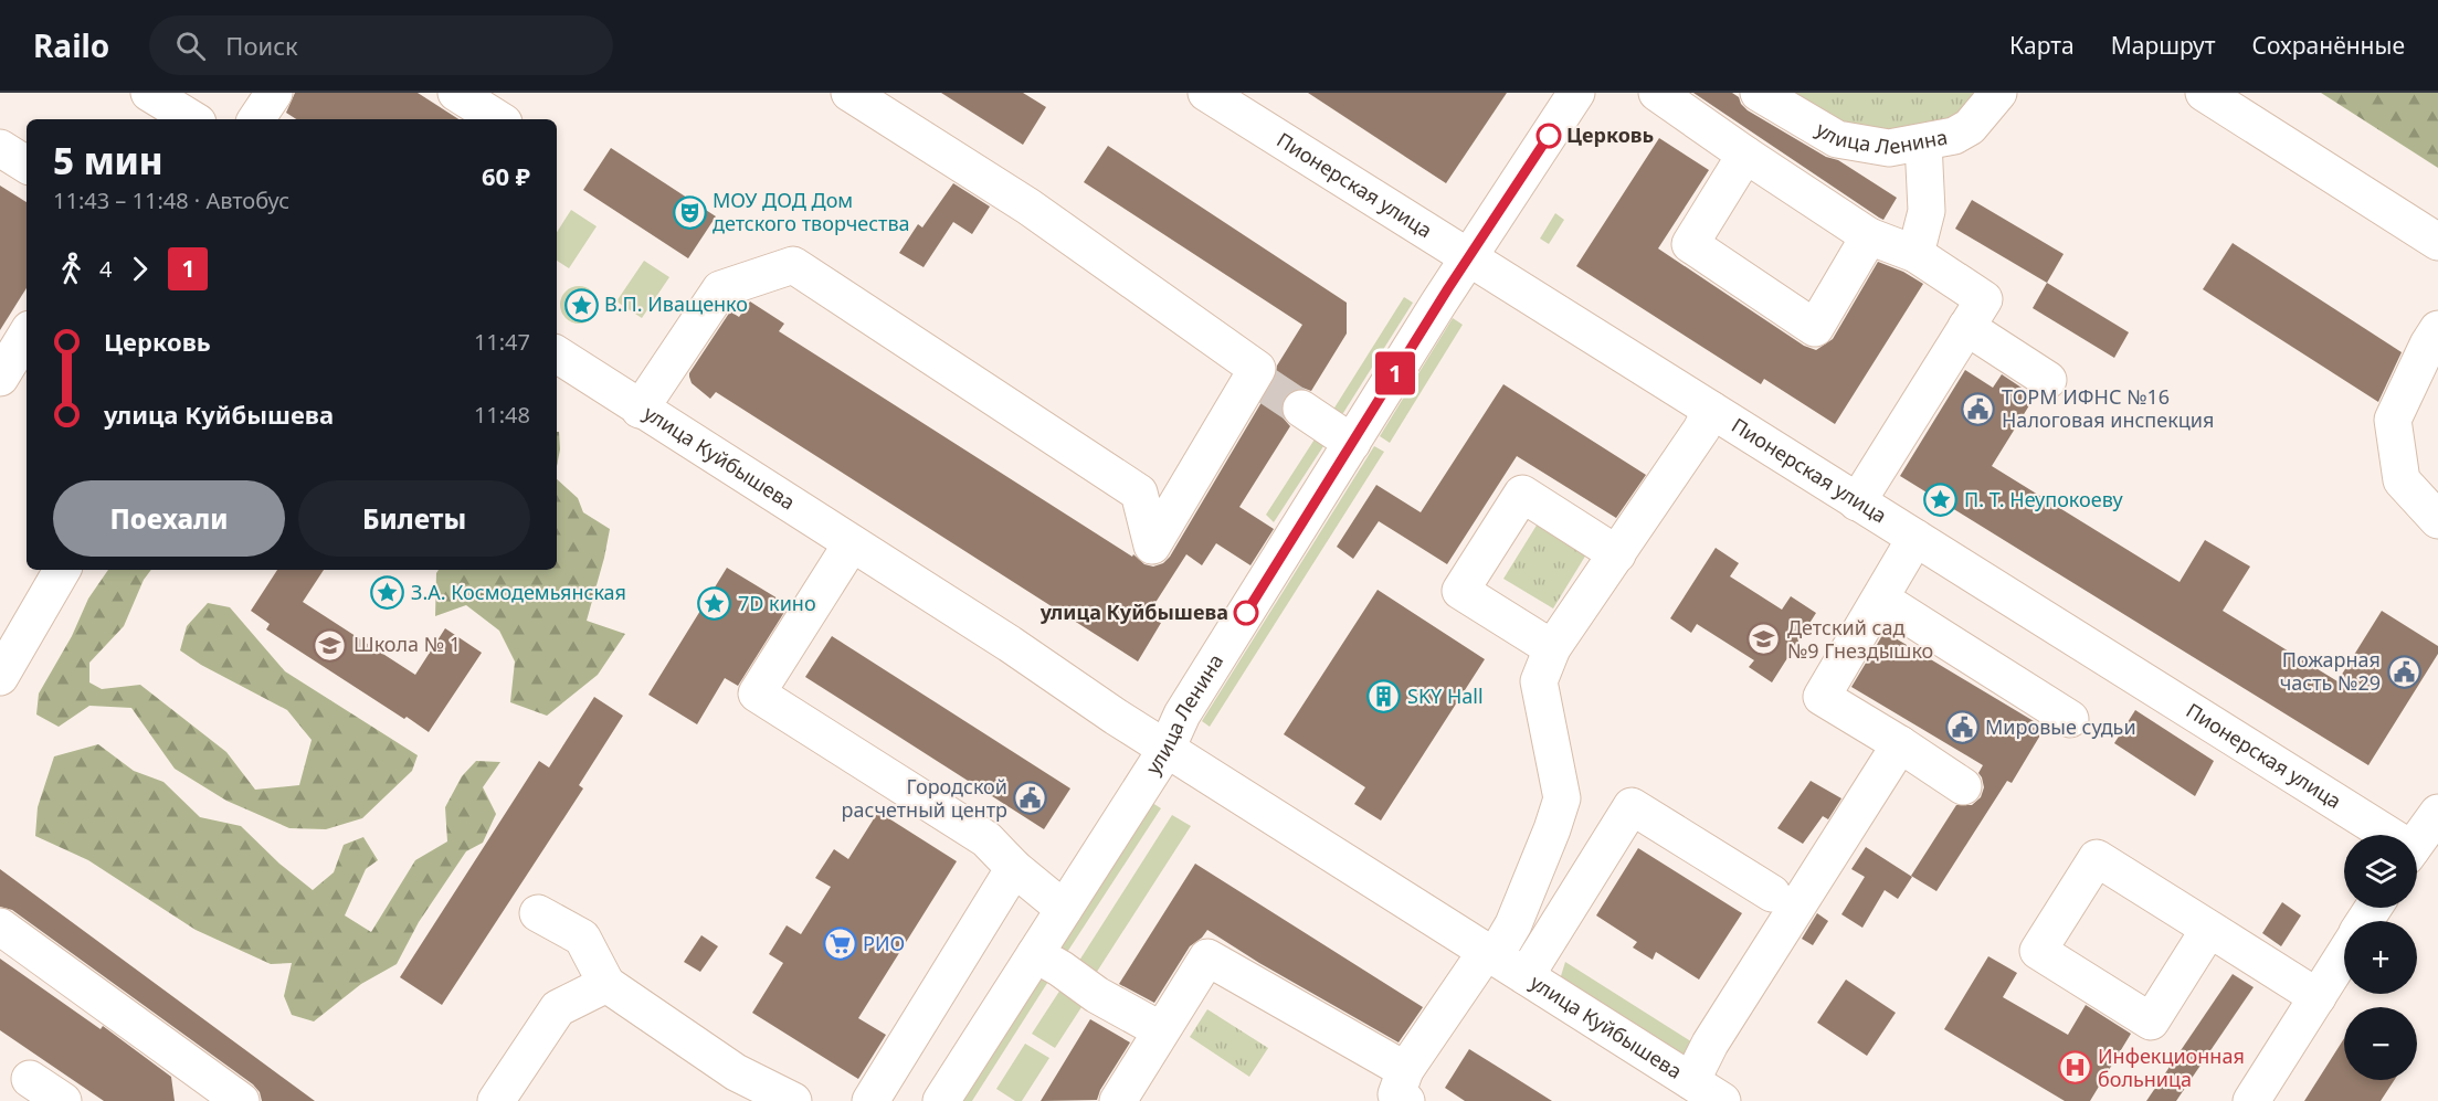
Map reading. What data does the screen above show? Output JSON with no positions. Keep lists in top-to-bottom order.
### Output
{
  "streets": {
    "street": ["улица Ленина", "Пионерская улица", "улица Куйбышева"]
  },
  "crossings": [
    ["улица Ленина", "Пионерская улица"],
    ["улица Ленина", "улица Куйбышева"]
  ],
  "places": {
    "other": ["Церковь", "улица Куйбышева"],
    "theatre": ["МОУ ДОД Дом детского творчества"],
    "place": [
      "В.П. Иващенко",
      "П. Т. Неупокоеву",
      "З.А. Космодемьянская",
      "7D кино"
    ],
    "public building": [
      "ТОРМ ИФНС №16 Налоговая инспекция",
      "Пожарная часть №29",
      "Мировые судьи",
      "Городской расчетный центр"
    ],
    "school or university": ["Детский сад №9 Гнездышко", "Школа № 1"],
    "building": ["SKY Hall"],
    "supermarket": ["РИО"],
    "hospital": ["Инфекционная больница"]
  },
  "lines": ["bus line 1"],
  "page": {
    "header": "Railo",
    "search": "Поиск",
    "nav": ["Карта", "Маршрут", "Сохранённые"],
    "on_map": "1",
    "heading": ["5 мин", "11:43 – 11:48 · Автобус", "60 ₽"],
    "legs": ["4", "1"],
    "list": [
      {
        "name": "Церковь",
        "value": "11:47"
      },
      {
        "name": "улица Куйбышева",
        "value": "11:48"
      }
    ],
    "buttons": ["Поехали", "Билеты"],
    "map_buttons": ["+", "−"]
  }
}
